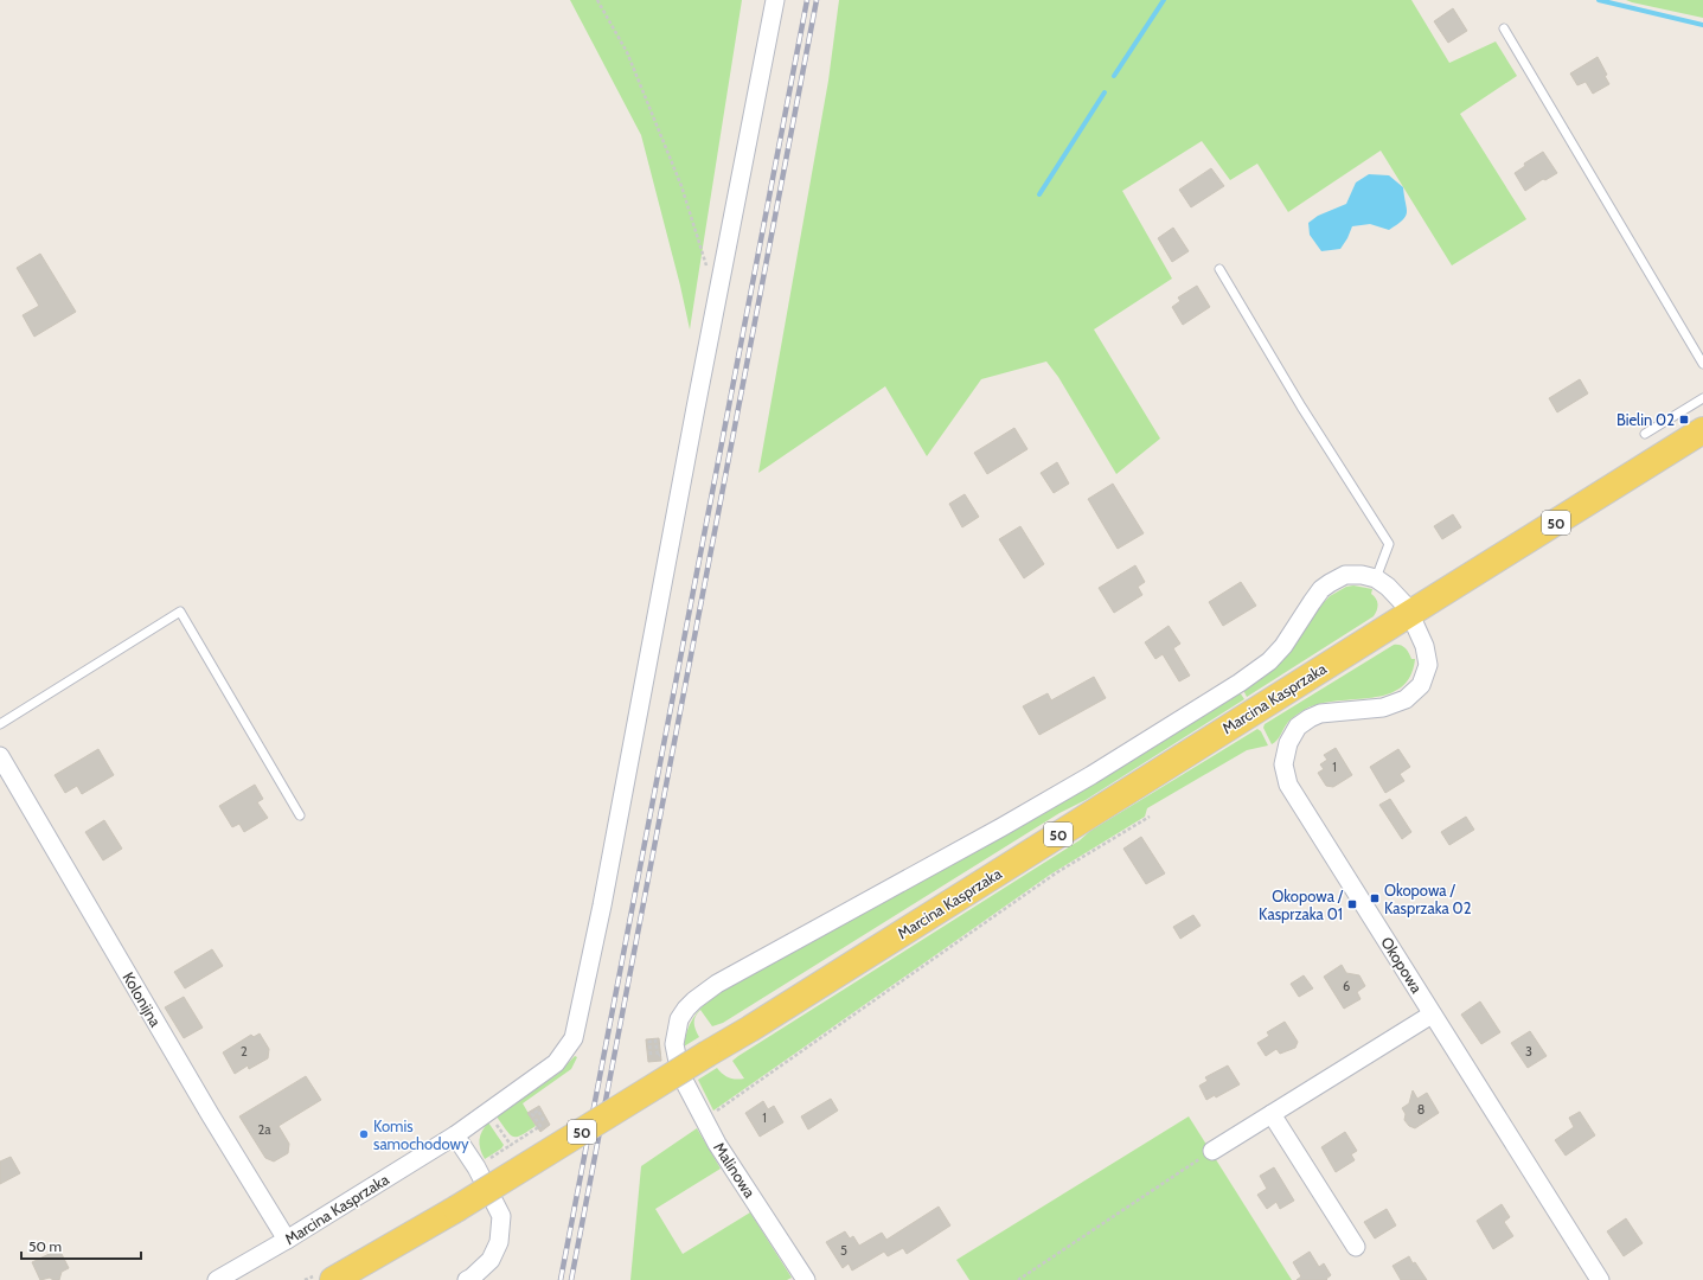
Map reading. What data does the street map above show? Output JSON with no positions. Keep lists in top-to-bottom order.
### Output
{
  "streets": {
    "main road": ["50", "Marcina Kasprzaka"],
    "street": ["Okopowa", "Kolonijna", "Malinowa"]
  },
  "crossings": [
    ["Marcina Kasprzaka", "Okopowa"],
    ["Marcina Kasprzaka", "Kolonijna"],
    ["Marcina Kasprzaka", "Malinowa"]
  ],
  "places": {
    "transit": ["Bielin 02", "Okopowa / Kasprzaka 02", "Okopowa / Kasprzaka 01"],
    "other": ["Komis samochodowy"]
  },
  "house_numbers": [
    "1",
    "6",
    "2",
    "3",
    "8",
    "1",
    "2a",
    "5"
  ],
  "scale_bar": "50 m"
}
